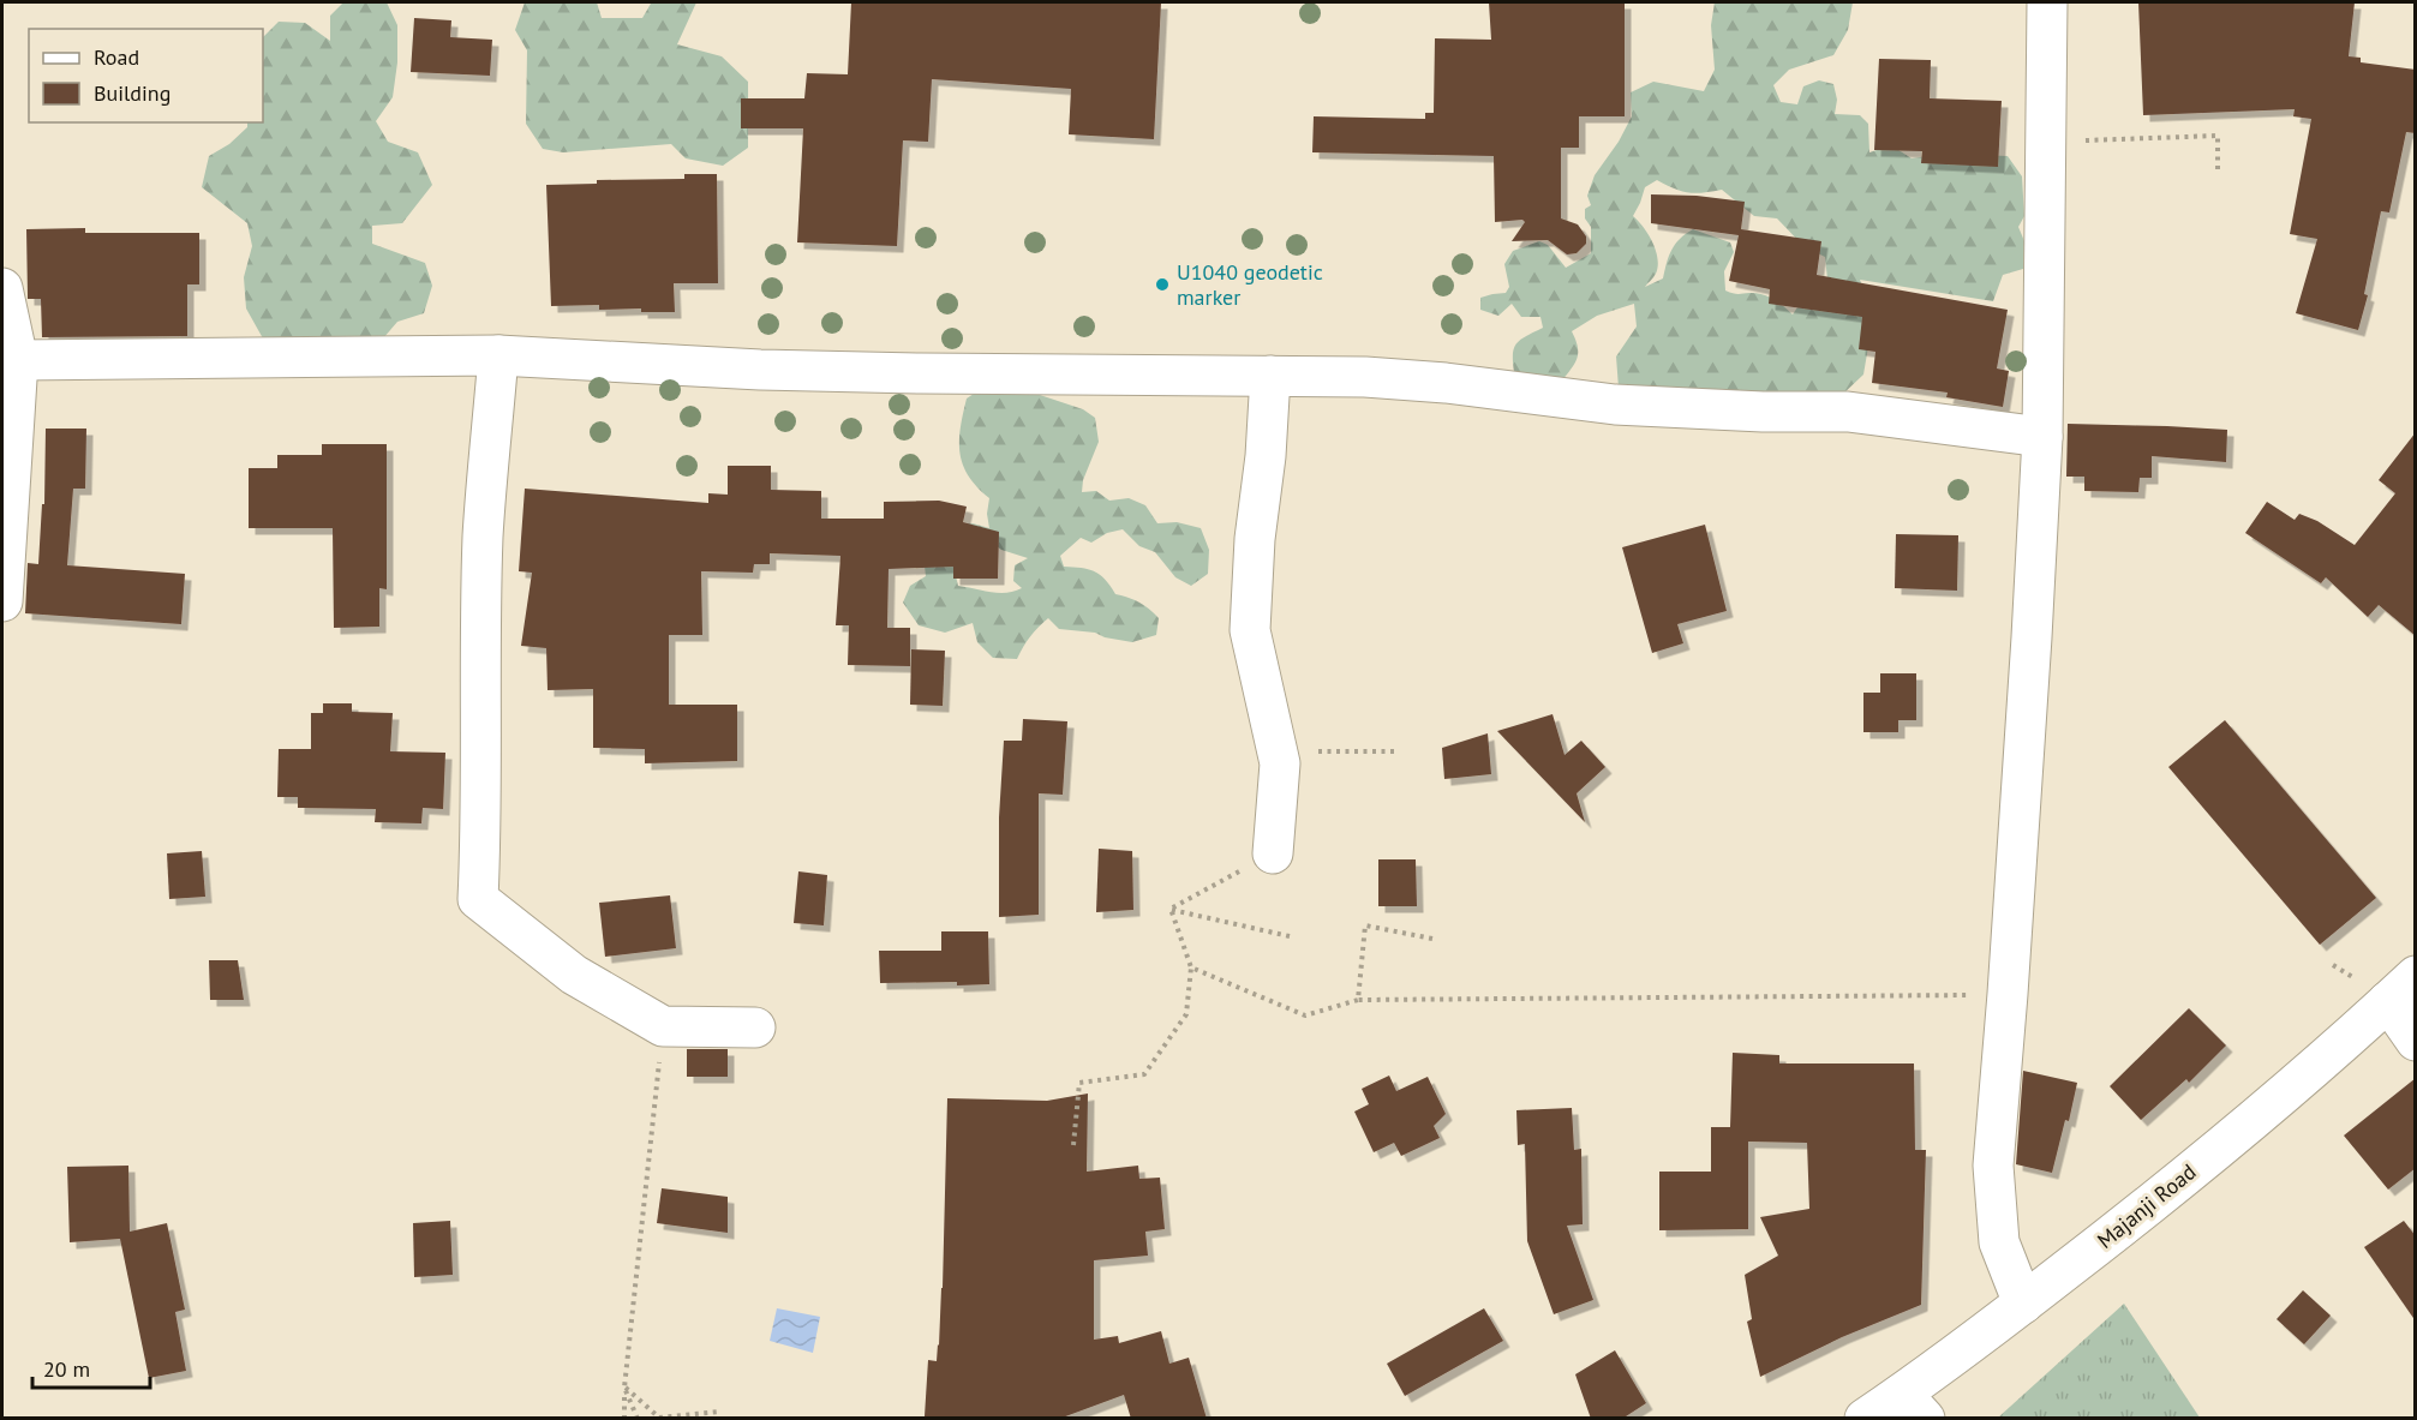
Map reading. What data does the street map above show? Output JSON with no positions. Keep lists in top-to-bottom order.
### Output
{
  "streets": {
    "street": ["Majanji Road"]
  },
  "places": ["U1040 geodetic marker"],
  "legend": ["Road", "Building"],
  "scale_bar": "20 m"
}
